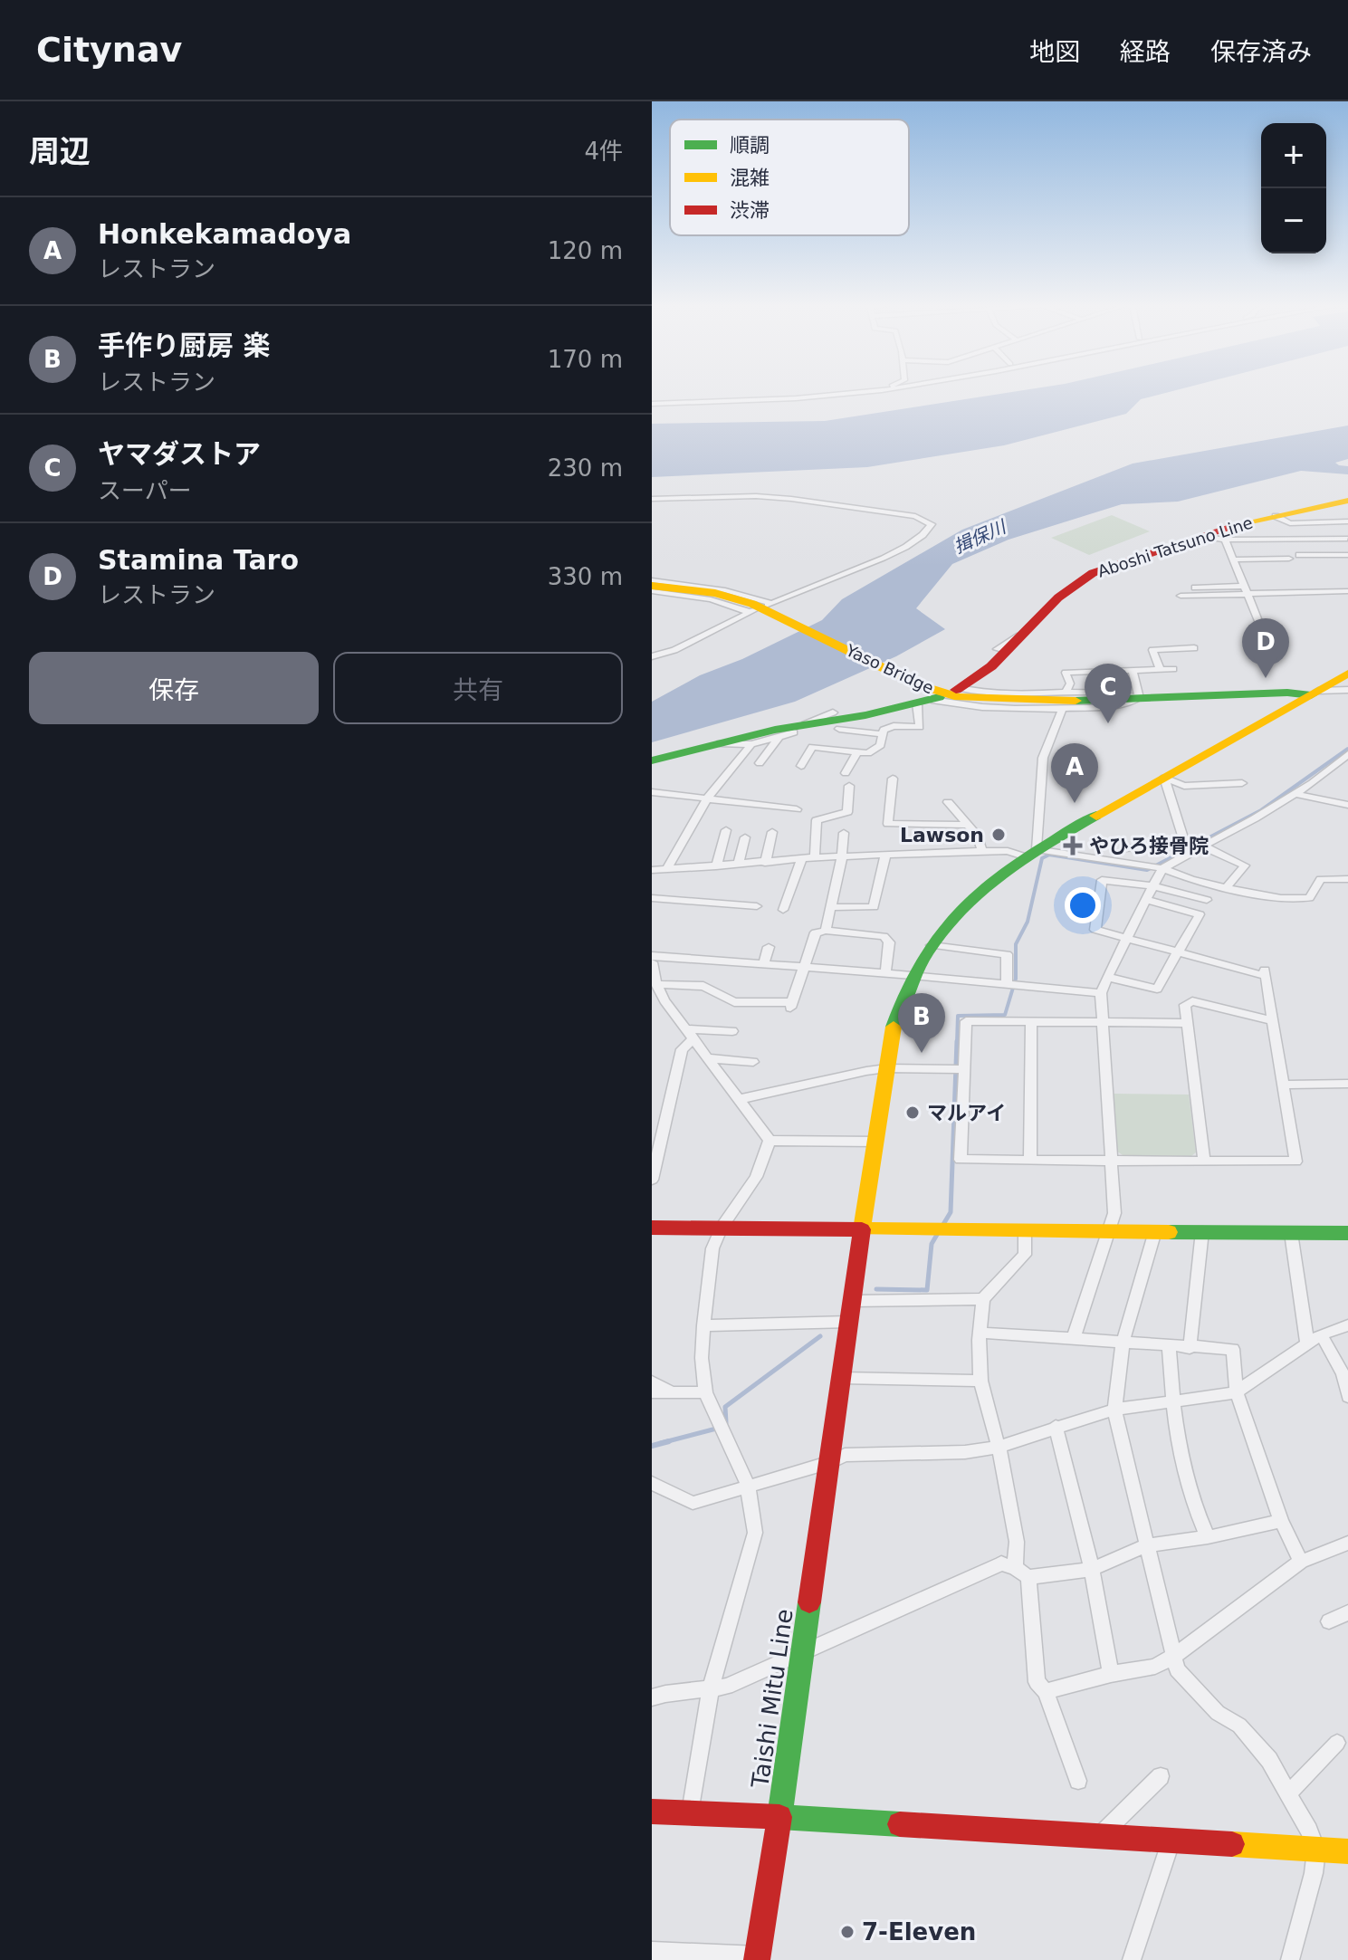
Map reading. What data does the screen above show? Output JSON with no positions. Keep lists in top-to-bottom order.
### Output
{
  "streets": {
    "street": ["Aboshi Tatsuno Line", "Yaso Bridge", "Taishi Mitu Line"]
  },
  "crossings": [
    ["Yaso Bridge", "Taishi Mitu Line"]
  ],
  "water": ["揖保川"],
  "places": {
    "other": ["Lawson", "マルアイ", "7-Eleven"],
    "health": ["やひろ接骨院"]
  },
  "legend": ["順調", "混雑", "渋滞"],
  "page": {
    "header": "Citynav",
    "nav": ["地図", "経路", "保存済み"],
    "heading": ["周辺", "4件"],
    "map_buttons": ["+", "−"],
    "list": [
      {
        "mark": "A",
        "name": "Honkekamadoya",
        "note": "レストラン",
        "value": "120 m"
      },
      {
        "mark": "B",
        "name": "手作り厨房 楽",
        "note": "レストラン",
        "value": "170 m"
      },
      {
        "mark": "C",
        "name": "ヤマダストア",
        "note": "スーパー",
        "value": "230 m"
      },
      {
        "mark": "D",
        "name": "Stamina Taro",
        "note": "レストラン",
        "value": "330 m"
      }
    ],
    "pins": [
      "D",
      "C",
      "A",
      "B"
    ],
    "buttons": ["保存", "共有"]
  }
}
